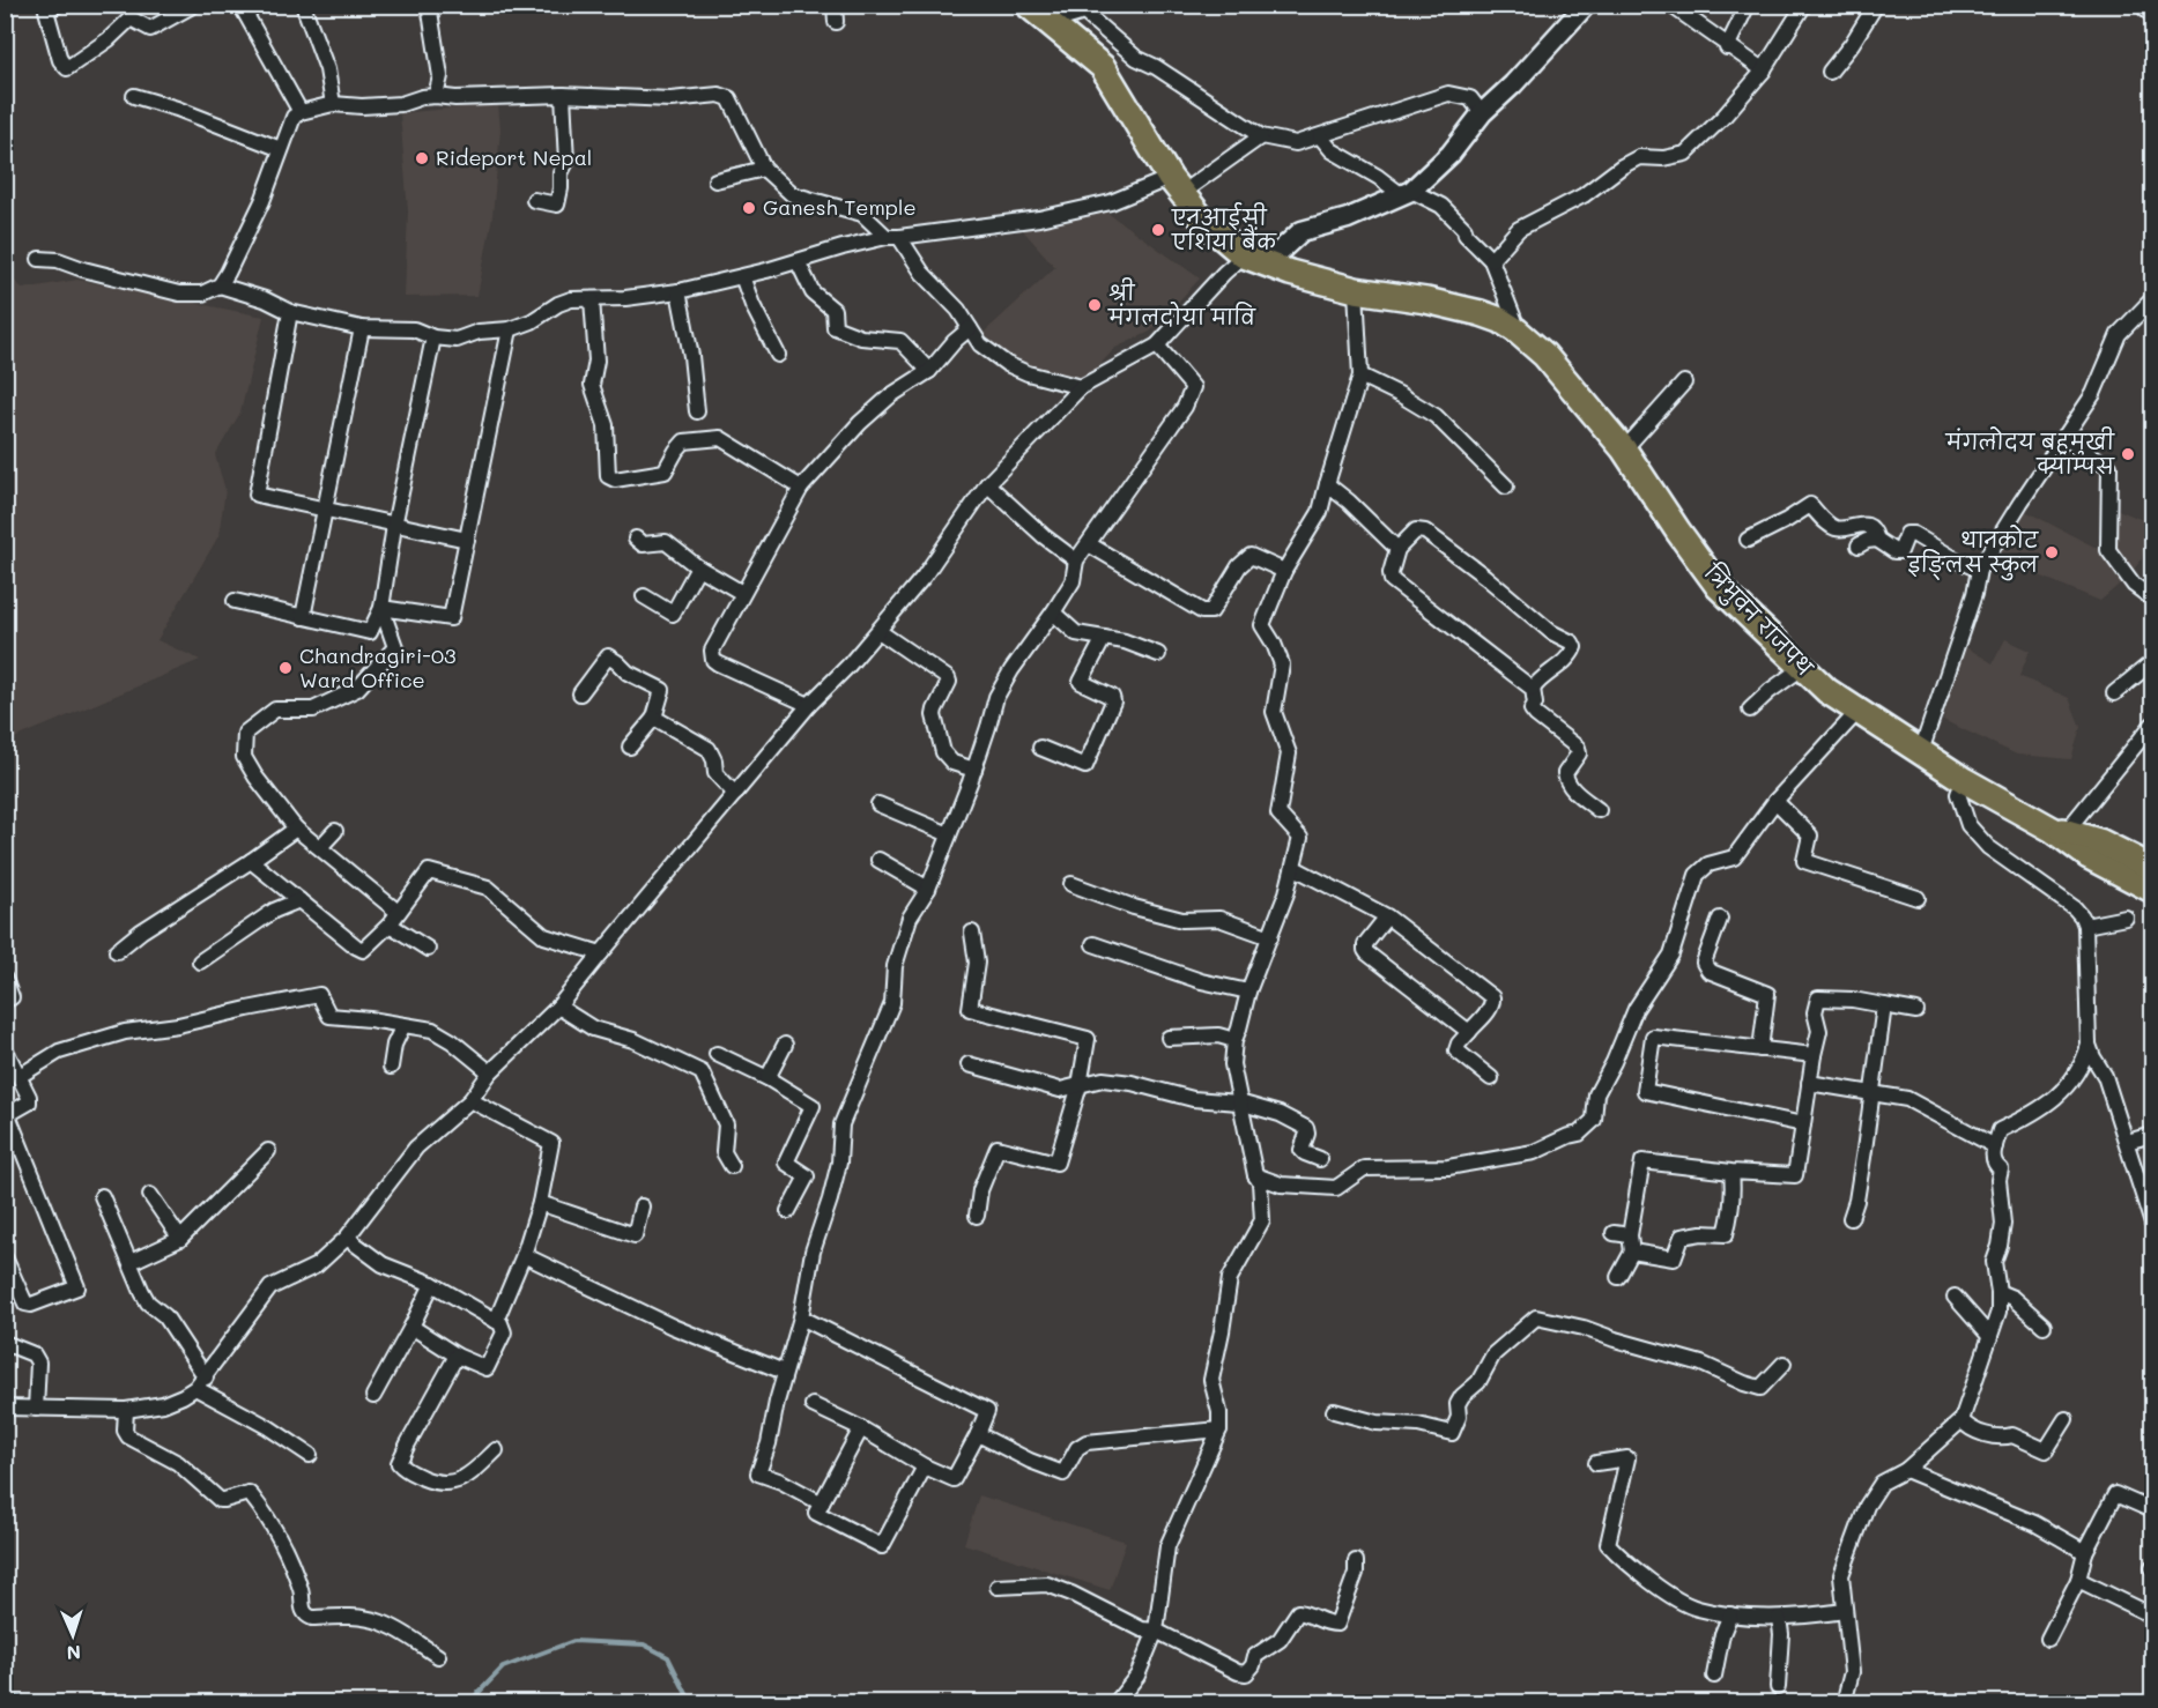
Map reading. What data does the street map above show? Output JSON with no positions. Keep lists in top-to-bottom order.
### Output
{
  "streets": {
    "highway": ["त्रिभुवन राजपथ"]
  },
  "places": [
    "Rideport Nepal",
    "Ganesh Temple",
    "एनआईसी एशिया बैंक",
    "श्री मंगलदोया मावि",
    "मंगलोदय बहुमुखी क्याम्पस",
    "थानकोट इङ्लिस स्कुल",
    "Chandragiri-03 Ward Office"
  ],
  "north": "bottom"
}
